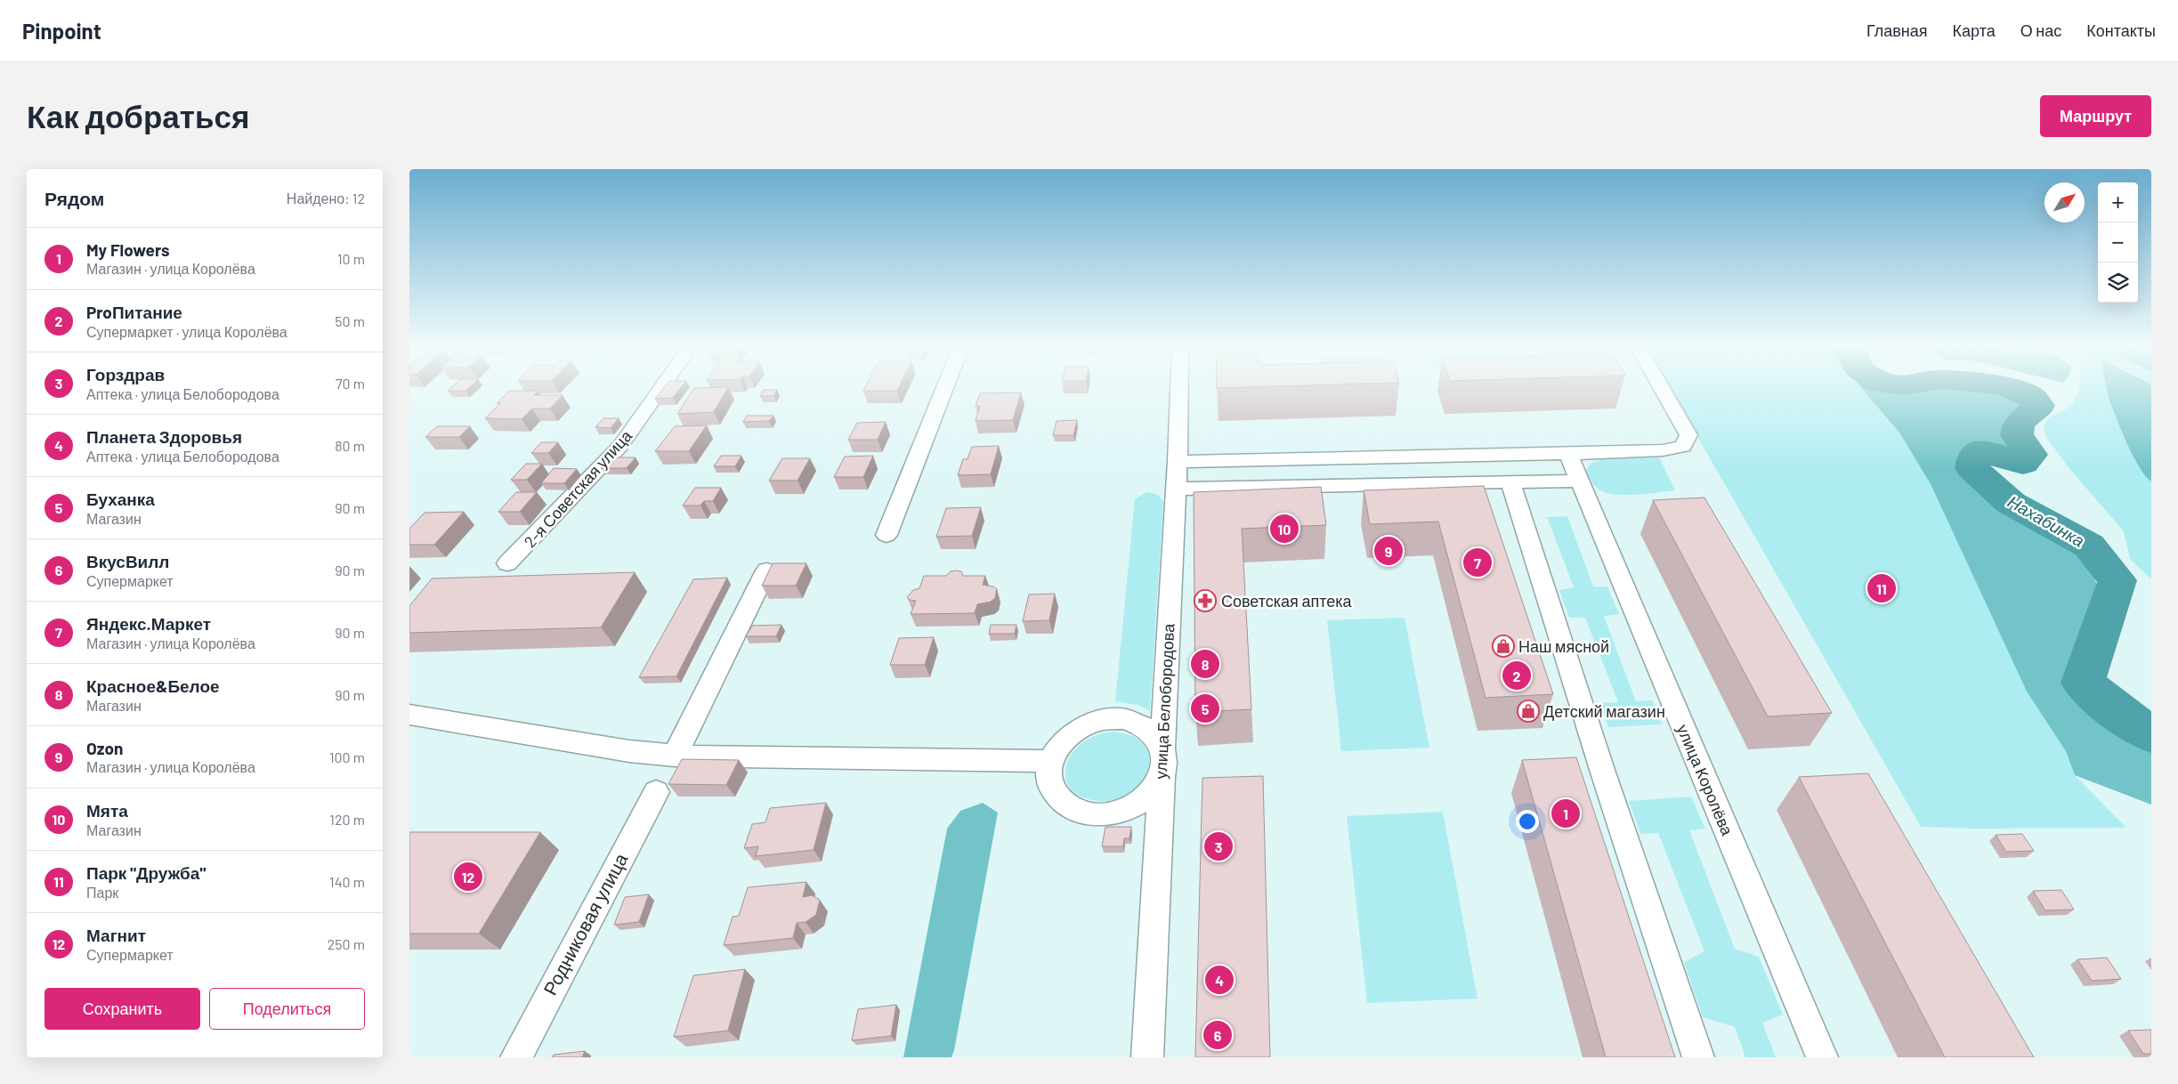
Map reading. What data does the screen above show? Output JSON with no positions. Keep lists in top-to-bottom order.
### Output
{
  "streets": {
    "street": [
      "2-я Советская улица",
      "улица Белобородова",
      "улица Королёва",
      "Родниковая улица"
    ]
  },
  "water": ["Нахабинка"],
  "places": {
    "pharmacy": ["Советская аптека"],
    "shop": ["Наш мясной", "Детский магазин"]
  },
  "north": "top right",
  "page": {
    "header": "Pinpoint",
    "nav": [
      "Главная",
      "Карта",
      "О нас",
      "Контакты"
    ],
    "buttons": [
      "Маршрут",
      ["Сохранить", "Поделиться"]
    ],
    "title": "Как добраться",
    "heading": ["Рядом", "Найдено: 12"],
    "map_buttons": ["+", "−"],
    "list": [
      {
        "mark": "1",
        "name": "My Flowers",
        "note": "Магазин · улица Королёва",
        "value": "10 m"
      },
      {
        "mark": "2",
        "name": "ProПитание",
        "note": "Супермаркет · улица Королёва",
        "value": "50 m"
      },
      {
        "mark": "3",
        "name": "Горздрав",
        "note": "Аптека · улица Белобородова",
        "value": "70 m"
      },
      {
        "mark": "4",
        "name": "Планета Здоровья",
        "note": "Аптека · улица Белобородова",
        "value": "80 m"
      },
      {
        "mark": "5",
        "name": "Буханка",
        "note": "Магазин",
        "value": "90 m"
      },
      {
        "mark": "6",
        "name": "ВкусВилл",
        "note": "Супермаркет",
        "value": "90 m"
      },
      {
        "mark": "7",
        "name": "Яндекс.Маркет",
        "note": "Магазин · улица Королёва",
        "value": "90 m"
      },
      {
        "mark": "8",
        "name": "Красное&Белое",
        "note": "Магазин",
        "value": "90 m"
      },
      {
        "mark": "9",
        "name": "Ozon",
        "note": "Магазин · улица Королёва",
        "value": "100 m"
      },
      {
        "mark": "10",
        "name": "Мята",
        "note": "Магазин",
        "value": "120 m"
      },
      {
        "mark": "11",
        "name": "Парк \"Дружба\"",
        "note": "Парк",
        "value": "140 m"
      },
      {
        "mark": "12",
        "name": "Магнит",
        "note": "Супермаркет",
        "value": "250 m"
      }
    ],
    "pins": [
      "10",
      "9",
      "7",
      "11",
      "8",
      "2",
      "5",
      "1",
      "3",
      "12",
      "4",
      "6"
    ]
  }
}
